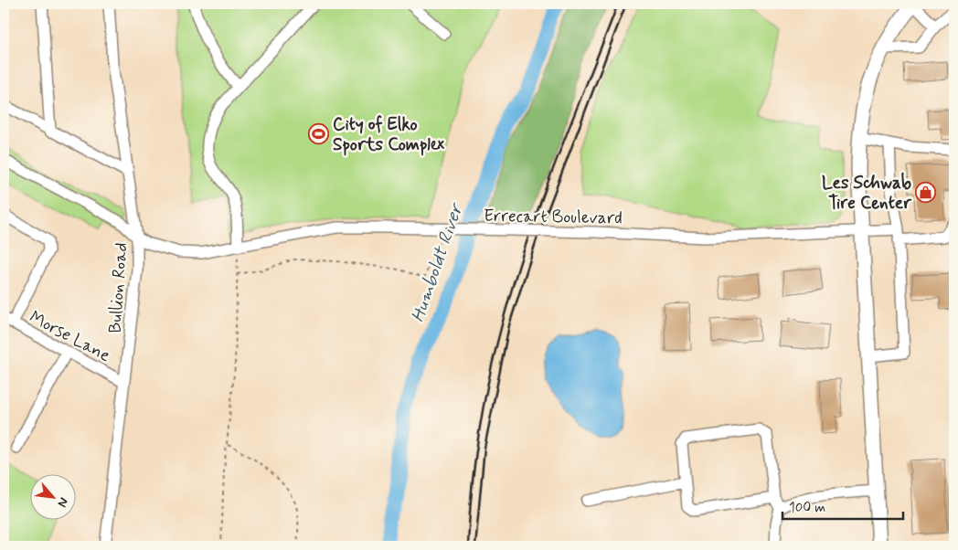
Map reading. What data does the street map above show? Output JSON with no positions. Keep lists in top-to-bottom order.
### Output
{
  "streets": {
    "street": ["Errecart Boulevard", "Bullion Road", "Morse Lane"]
  },
  "crossings": [
    ["Errecart Boulevard", "Bullion Road"],
    ["Bullion Road", "Morse Lane"]
  ],
  "water": ["Humboldt River"],
  "places": {
    "sports": ["City of Elko Sports Complex"],
    "shop": ["Les Schwab Tire Center"]
  },
  "scale_bar": "100 m",
  "north": "bottom right"
}
